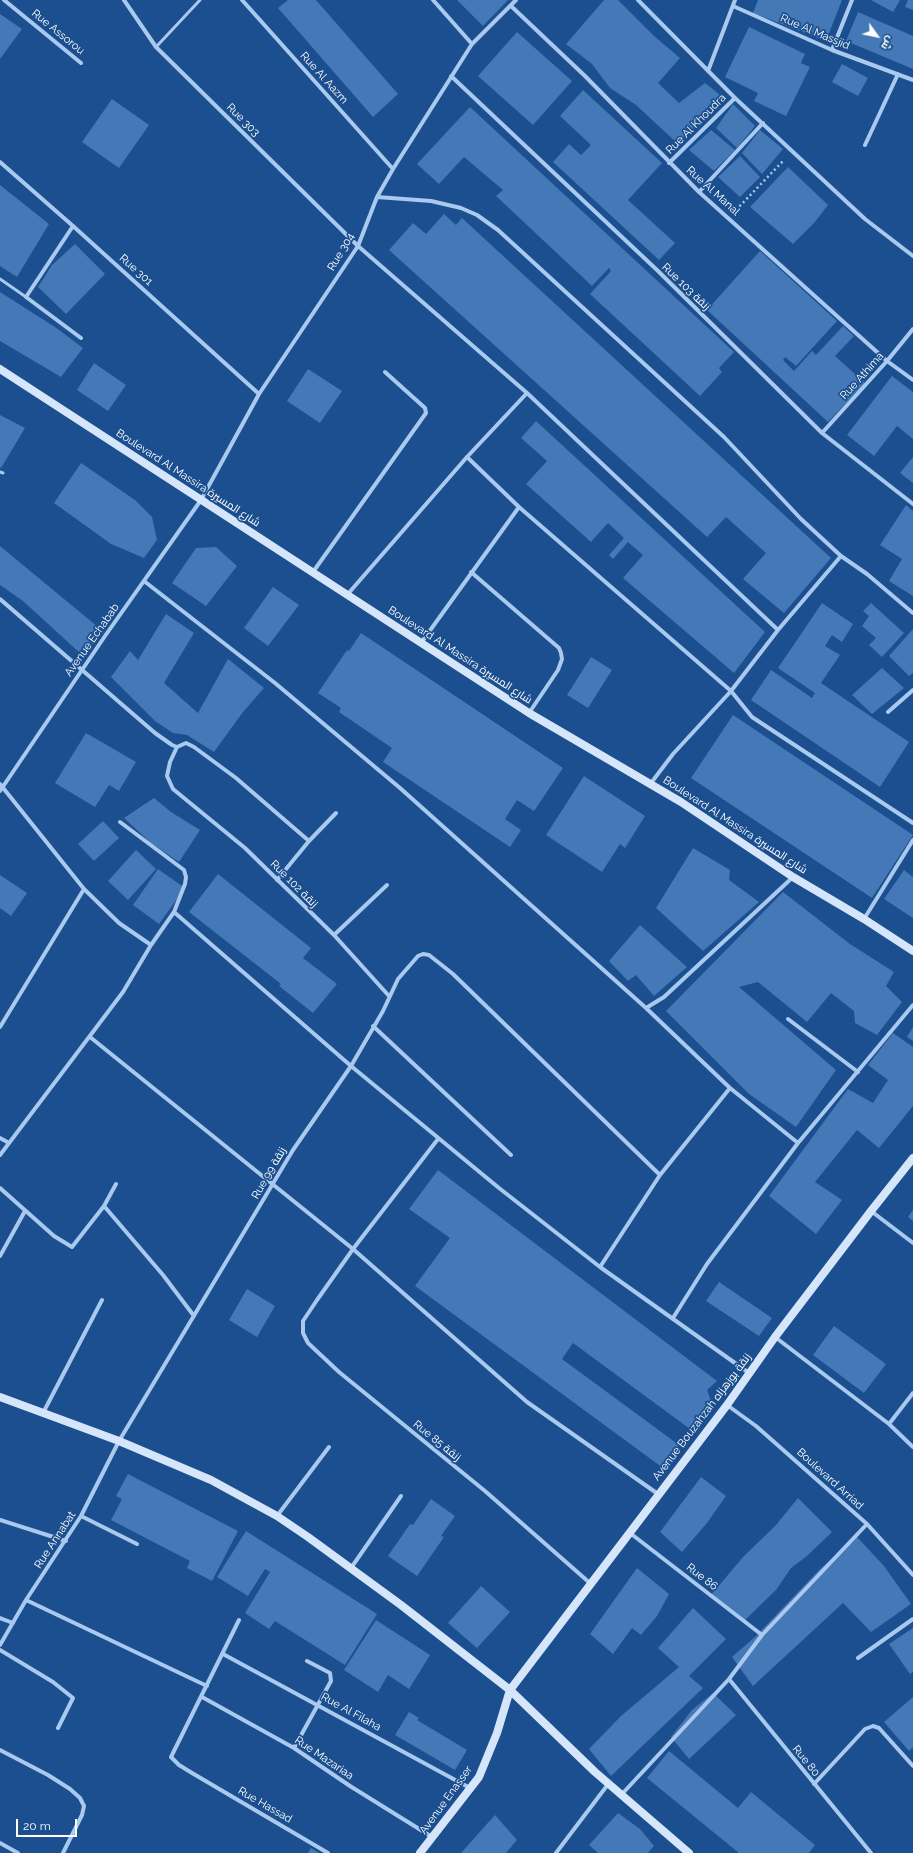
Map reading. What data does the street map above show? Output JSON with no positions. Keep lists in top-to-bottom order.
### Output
{
  "streets": {
    "street": [
      "Rue Assorou",
      "Rue Al Massjid",
      "Rue Al Aazm",
      "Rue 303",
      "Rue Al Khoudra",
      "Rue Al Manal",
      "Rue 304",
      "Rue 301",
      "Rue 103 زنقة",
      "Rue Athima",
      "Boulevard Al Massira شارع المسيرة",
      "Avenue Echabab",
      "Rue 102 زنقة",
      "Rue 99 زنقة",
      "Avenue Bouzahzah زنقة بوزهزاه",
      "Rue 85 زنقة",
      "Boulevard Arriad",
      "Rue Annabat",
      "Rue 86",
      "Rue Al Filaha",
      "Rue Mazariaa",
      "Rue 80",
      "Avenue Enasser",
      "Rue Hassad"
    ]
  },
  "crossings": [
    ["Rue Al Aazm", "Rue 304"],
    ["Rue 303", "Rue 304"],
    ["Rue Al Khoudra", "Rue Al Manal"],
    ["Rue Al Manal", "Rue 304"],
    ["Rue Al Manal", "Rue Athima"],
    ["Rue 304", "Rue 301"],
    ["Rue 304", "Rue 103 زنقة"],
    ["Rue 304", "Boulevard Al Massira شارع المسيرة"],
    ["Rue 304", "Avenue Echabab"],
    ["Rue 103 زنقة", "Rue Athima"],
    ["Boulevard Al Massira شارع المسيرة", "Avenue Echabab"],
    ["Rue 102 زنقة", "Rue 99 زنقة"],
    ["Rue 99 زنقة", "Rue Annabat"],
    ["Avenue Bouzahzah زنقة بوزهزاه", "Rue 85 زنقة"],
    ["Avenue Bouzahzah زنقة بوزهزاه", "Boulevard Arriad"],
    ["Avenue Bouzahzah زنقة بوزهزاه", "Rue 86"],
    ["Avenue Bouzahzah زنقة بوزهزاه", "Avenue Enasser"],
    ["Rue Al Filaha", "Avenue Enasser"],
    ["Rue Mazariaa", "Avenue Enasser"],
    ["Rue Mazariaa", "Rue Hassad"]
  ],
  "scale_bar": "20 m",
  "north": "bottom right"
}
